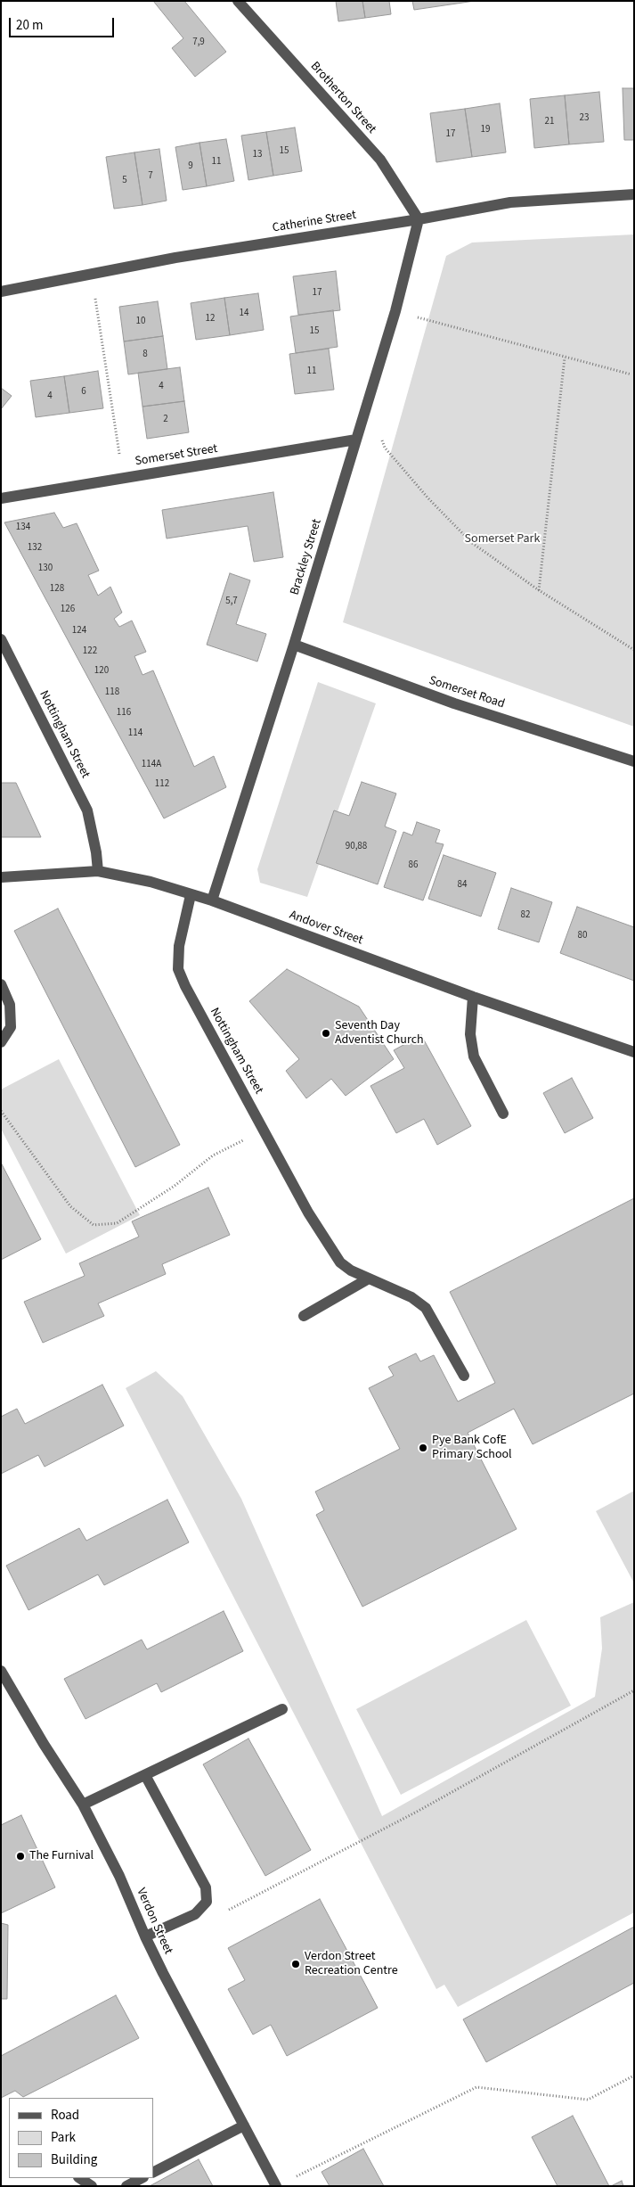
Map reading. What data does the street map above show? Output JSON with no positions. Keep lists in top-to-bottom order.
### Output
{
  "streets": {
    "street": [
      "Brotherton Street",
      "Catherine Street",
      "Somerset Street",
      "Brackley Street",
      "Somerset Road",
      "Nottingham Street",
      "Andover Street",
      "Verdon Street"
    ]
  },
  "crossings": [
    ["Brotherton Street", "Catherine Street"],
    ["Brotherton Street", "Brackley Street"],
    ["Catherine Street", "Brackley Street"],
    ["Somerset Street", "Brackley Street"],
    ["Brackley Street", "Somerset Road"],
    ["Brackley Street", "Andover Street"],
    ["Nottingham Street", "Andover Street"]
  ],
  "parks": ["Somerset Park"],
  "places": [
    "Seventh Day Adventist Church",
    "Pye Bank CofE Primary School",
    "The Furnival",
    "Verdon Street Recreation Centre"
  ],
  "house_numbers": [
    "7,9",
    "23",
    "21",
    "19",
    "17",
    "15",
    "13",
    "11",
    "9",
    "7",
    "5",
    "17",
    "14",
    "12",
    "10",
    "15",
    "8",
    "11",
    "4",
    "6",
    "4",
    "2",
    "134",
    "132",
    "130",
    "128",
    "5,7",
    "126",
    "124",
    "122",
    "120",
    "118",
    "116",
    "114",
    "114A",
    "112",
    "90,88",
    "86",
    "84",
    "82",
    "80"
  ],
  "legend": ["Road", "Park", "Building"],
  "scale_bar": "20 m"
}
